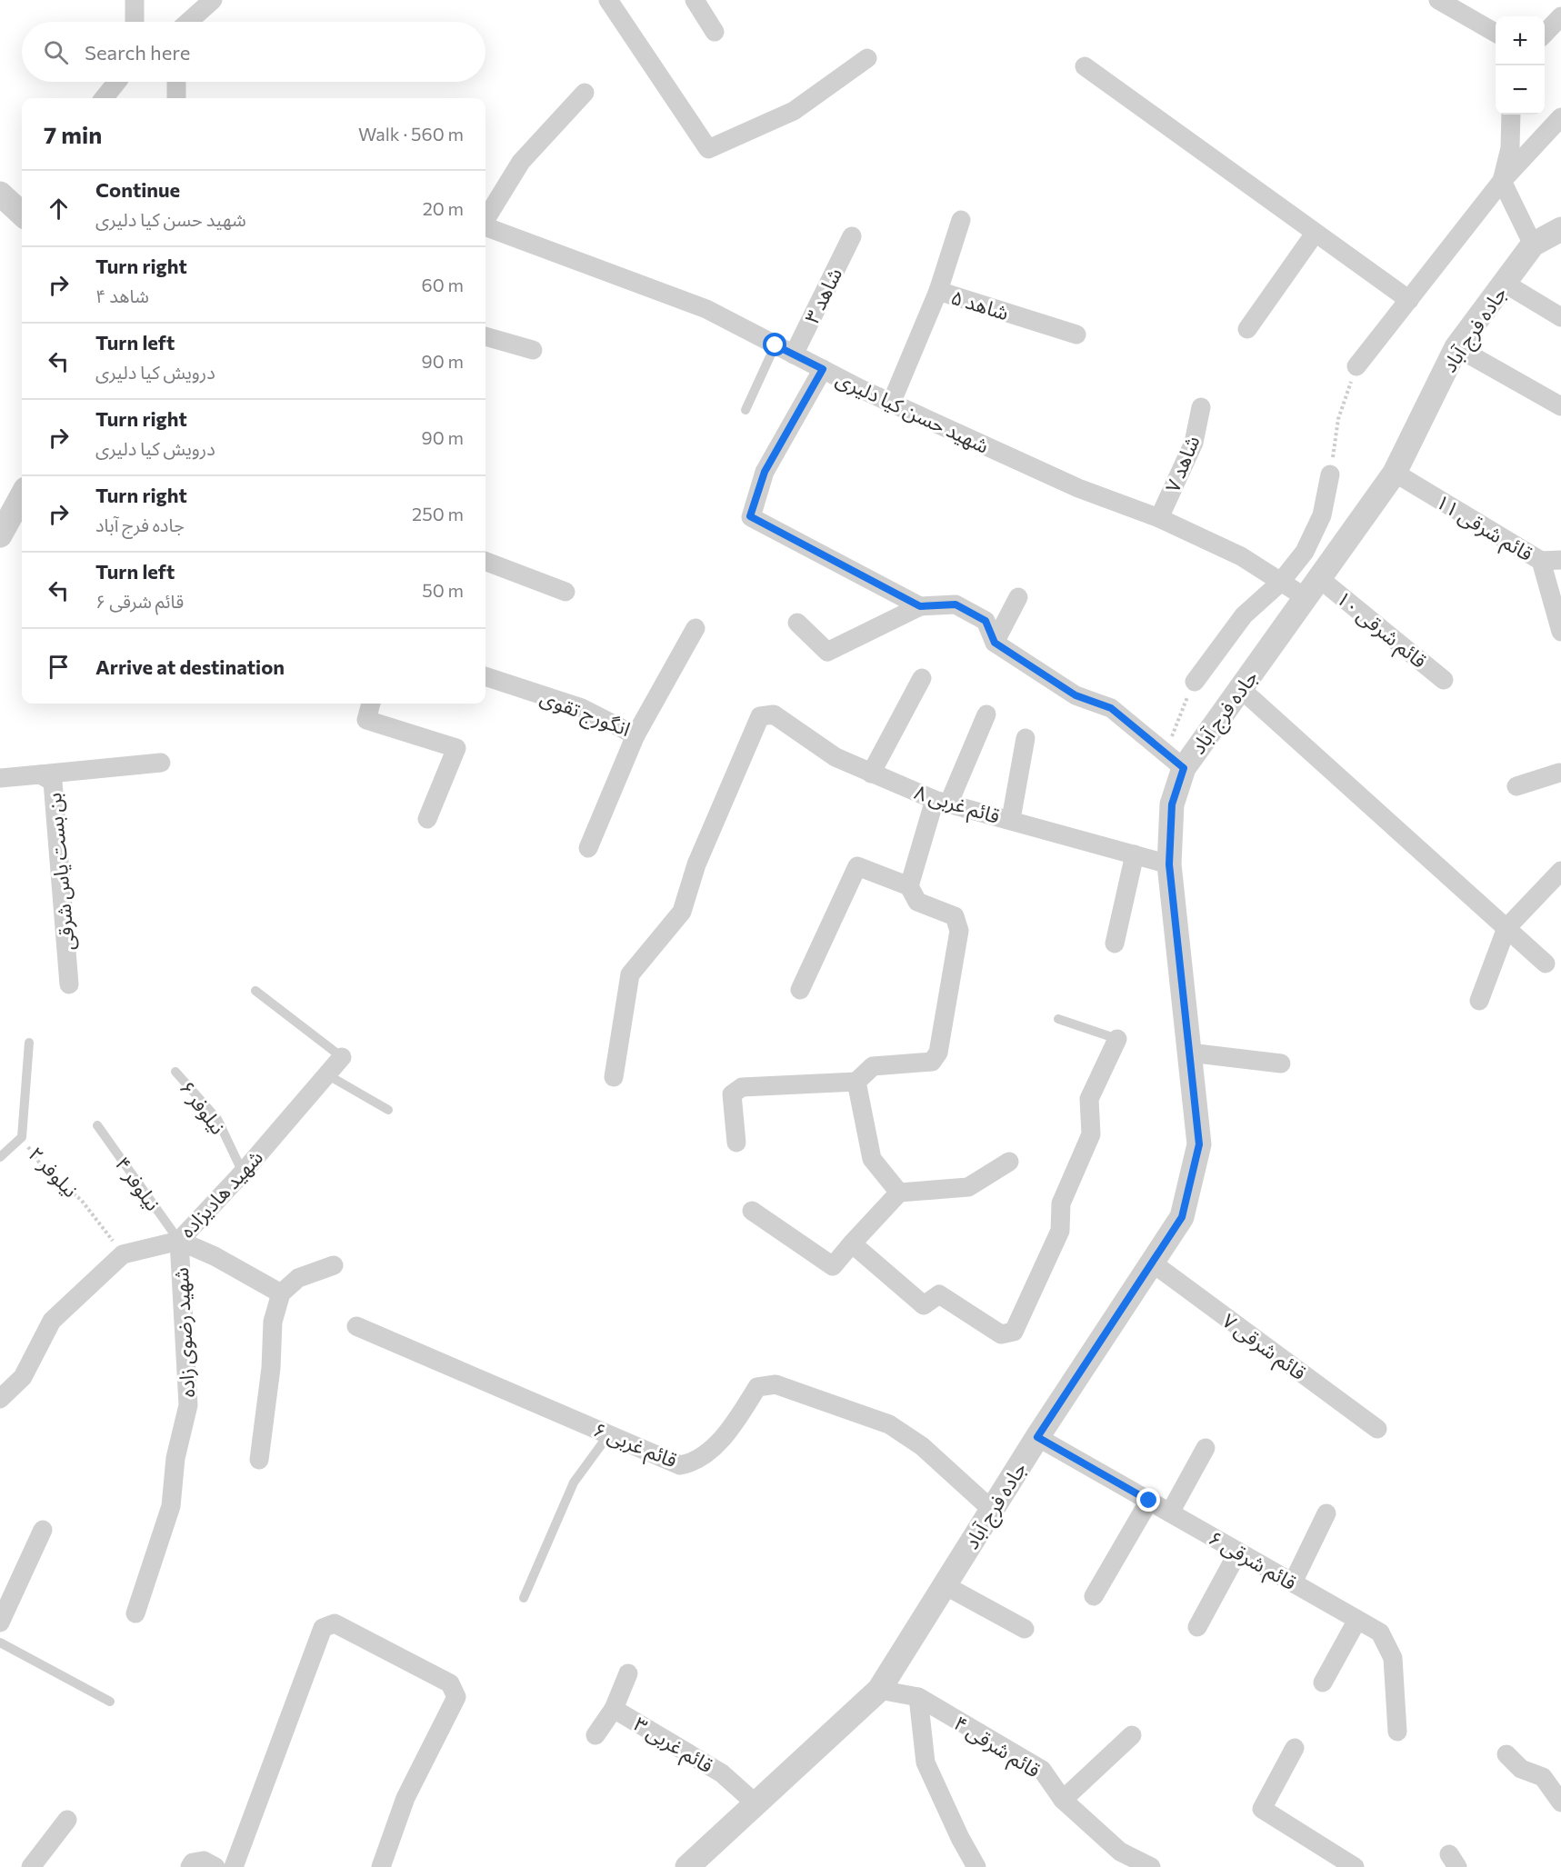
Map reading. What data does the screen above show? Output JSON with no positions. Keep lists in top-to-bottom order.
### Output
{
  "streets": {
    "street": [
      "شاهد ۳",
      "شاهد ۵",
      "جاده فرج آباد",
      "شهید حسن کیا دلیری",
      "شاهد ۷",
      "قائم شرقی ۱۱",
      "قائم شرقی ۱۰",
      "انگورج تقوی",
      "قائم غربی ۸",
      "بن بست یاس شرقی",
      "شهید هادیزاده",
      "شهید رضوی زاده",
      "قائم شرقی ۷",
      "قائم غربی ۶",
      "قائم شرقی ۶",
      "قائم غربی ۳",
      "قائم شرقی ۴"
    ],
    "lane": ["نیلوفر ۶", "نیلوفر ۲", "نیلوفر ۴"]
  },
  "crossings": [
    ["شاهد ۳", "شهید حسن کیا دلیری"],
    ["شاهد ۵", "شهید حسن کیا دلیری"],
    ["جاده فرج آباد", "قائم شرقی ۱۱"],
    ["جاده فرج آباد", "قائم شرقی ۱۰"],
    ["جاده فرج آباد", "قائم غربی ۸"],
    ["جاده فرج آباد", "قائم شرقی ۷"],
    ["جاده فرج آباد", "قائم غربی ۶"],
    ["جاده فرج آباد", "قائم شرقی ۶"],
    ["جاده فرج آباد", "قائم غربی ۳"],
    ["جاده فرج آباد", "قائم شرقی ۴"],
    ["شهید حسن کیا دلیری", "شاهد ۷"],
    ["شهید حسن کیا دلیری", "قائم شرقی ۱۰"],
    ["نیلوفر ۶", "شهید هادیزاده"],
    ["نیلوفر ۲", "شهید هادیزاده"],
    ["نیلوفر ۴", "شهید هادیزاده"],
    ["نیلوفر ۴", "شهید رضوی زاده"],
    ["شهید هادیزاده", "شهید رضوی زاده"]
  ],
  "page": {
    "map_buttons": ["+", "−"],
    "search": "Search here",
    "heading": ["7 min", "Walk · 560 m"],
    "list": [
      ["Continue", "شهید حسن کیا دلیری", "20 m"],
      ["Turn right", "شاهد ۴", "60 m"],
      ["Turn left", "درویش کیا دلیری", "90 m"],
      ["Turn right", "درویش کیا دلیری", "90 m"],
      ["Turn right", "جاده فرج آباد", "250 m"],
      ["Turn left", "قائم شرقی ۶", "50 m"],
      "Arrive at destination"
    ]
  }
}
